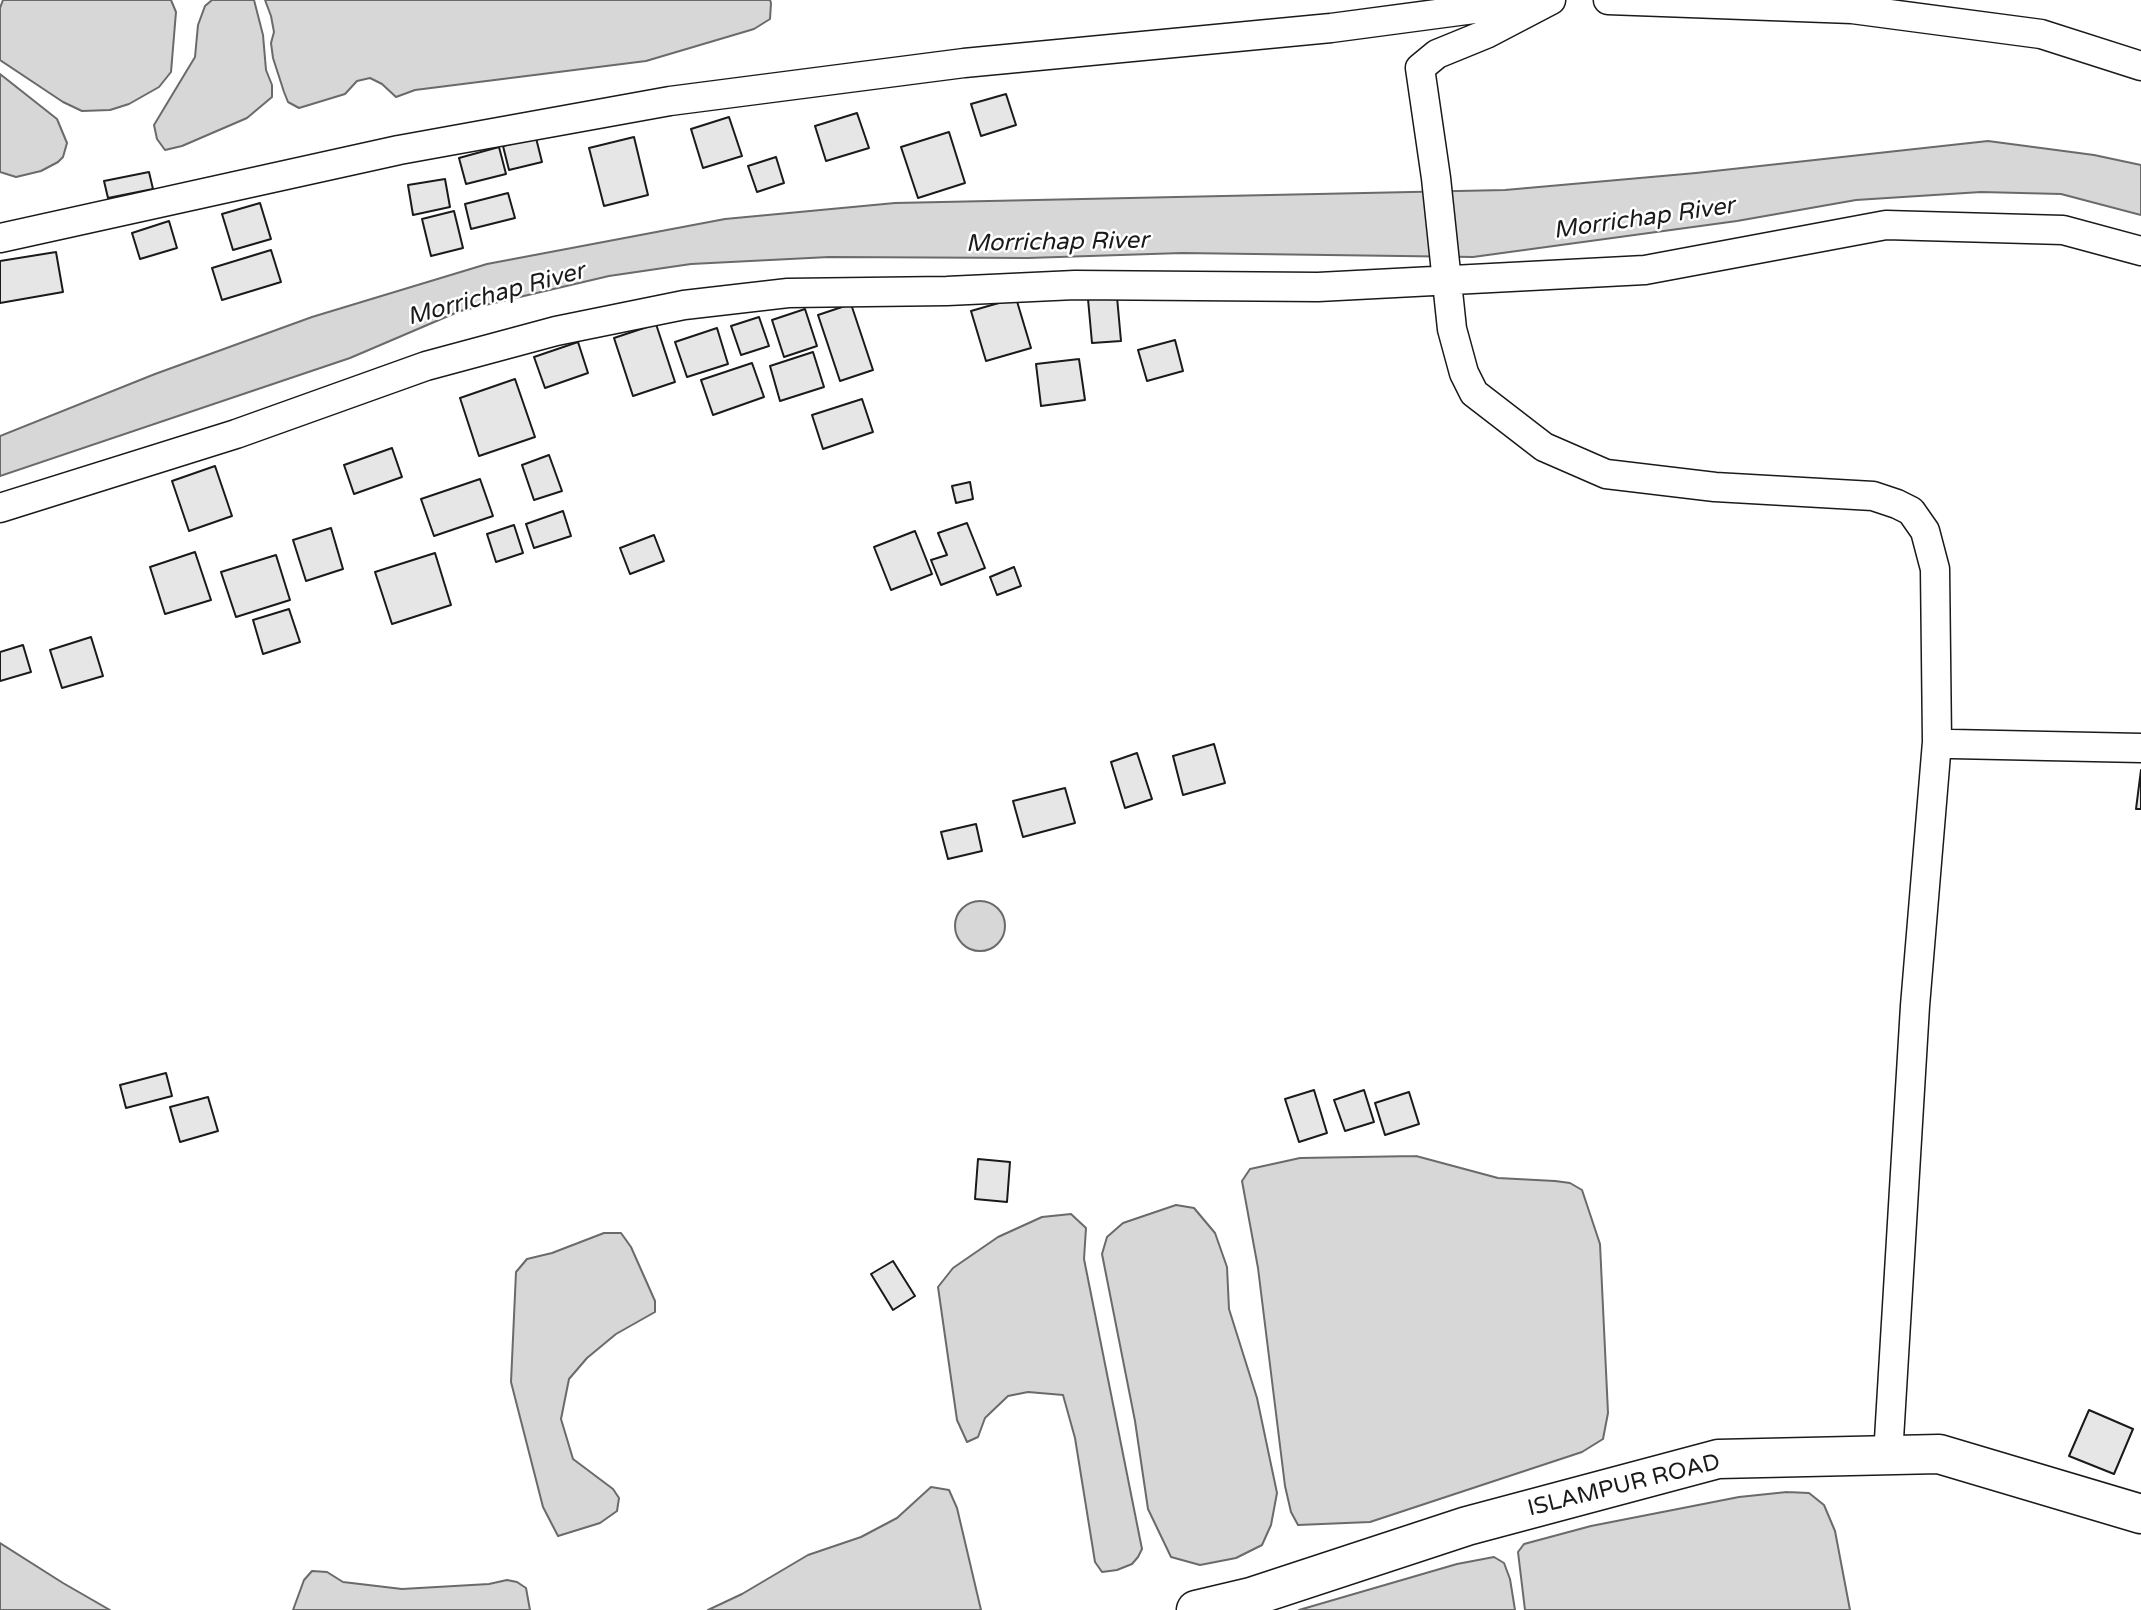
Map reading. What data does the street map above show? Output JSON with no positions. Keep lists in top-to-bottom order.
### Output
{
  "streets": {
    "street": ["ISLAMPUR ROAD"]
  },
  "water": ["Morrichap River"]
}
